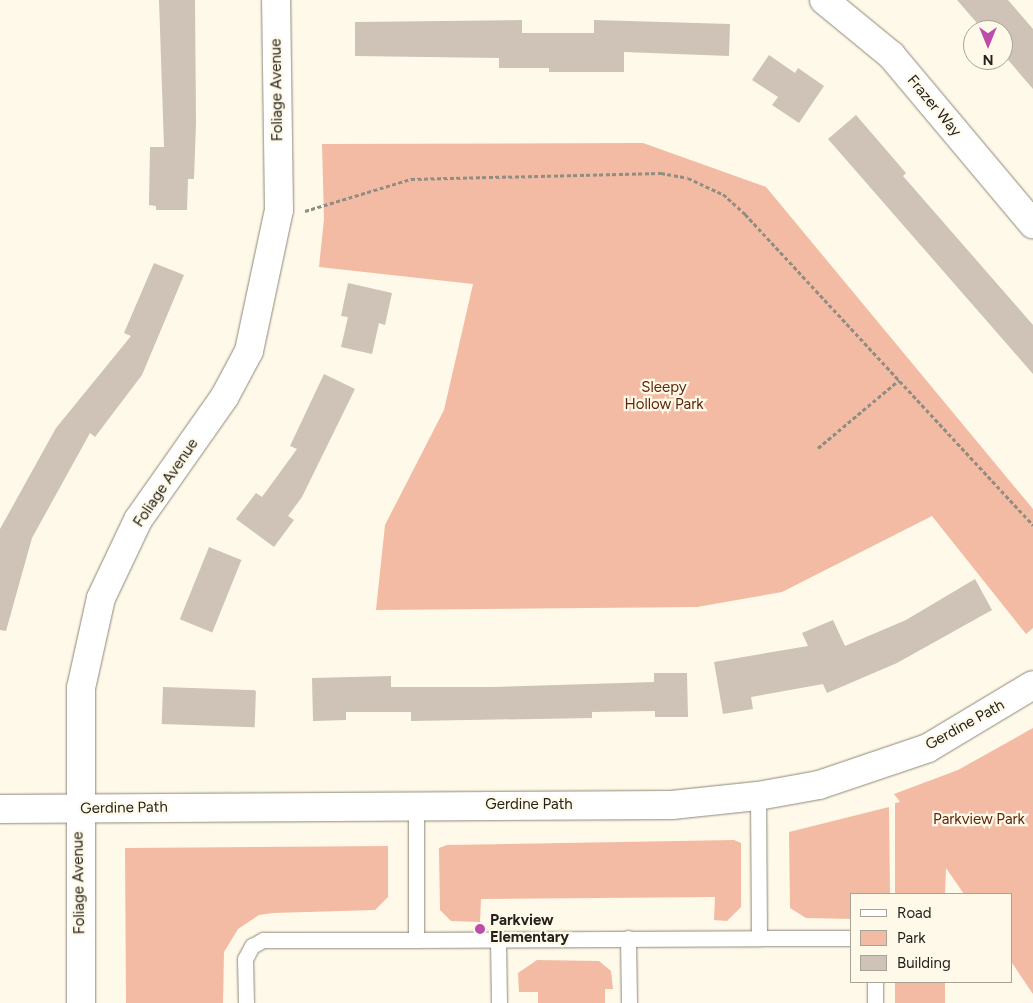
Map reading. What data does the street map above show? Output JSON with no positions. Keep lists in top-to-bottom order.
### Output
{
  "streets": {
    "street": ["Foliage Avenue", "Frazer Way", "Gerdine Path"]
  },
  "crossings": [
    ["Foliage Avenue", "Gerdine Path"]
  ],
  "parks": ["Sleepy Hollow Park", "Parkview Park"],
  "places": ["Parkview Elementary"],
  "legend": ["Road", "Park", "Building"],
  "north": "bottom"
}
